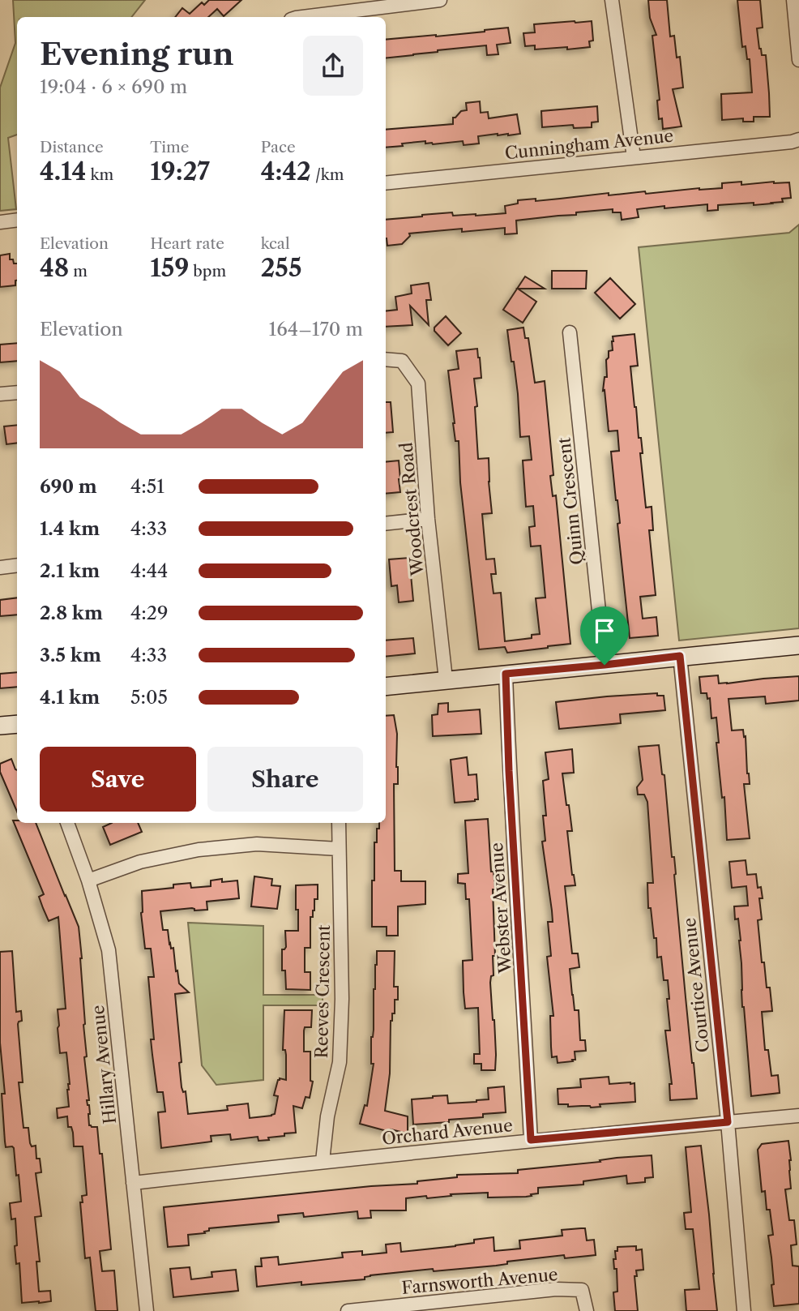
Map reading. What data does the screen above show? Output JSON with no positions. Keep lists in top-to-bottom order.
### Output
{
  "streets": {
    "street": [
      "Cunningham Avenue",
      "Quinn Crescent",
      "Woodcrest Road",
      "Webster Avenue",
      "Courtice Avenue",
      "Reeves Crescent",
      "Hillary Avenue",
      "Orchard Avenue",
      "Farnsworth Avenue"
    ]
  },
  "crossings": [
    ["Webster Avenue", "Orchard Avenue"],
    ["Courtice Avenue", "Orchard Avenue"],
    ["Reeves Crescent", "Orchard Avenue"],
    ["Hillary Avenue", "Orchard Avenue"]
  ],
  "page": {
    "heading": ["Evening run", "19:04 · 6 × 690 m"],
    "stats": [
      ["Distance", "4.14 km"],
      ["Time", "19:27"],
      ["Pace", "4:42 /km"],
      ["Elevation", "48 m"],
      ["Heart rate", "159 bpm"],
      ["kcal", "255"]
    ],
    "chart": ["Elevation", "164–170 m"],
    "list": [
      {
        "name": "690 m",
        "note": "4:51"
      },
      {
        "name": "1.4 km",
        "note": "4:33"
      },
      {
        "name": "2.1 km",
        "note": "4:44"
      },
      {
        "name": "2.8 km",
        "note": "4:29"
      },
      {
        "name": "3.5 km",
        "note": "4:33"
      },
      {
        "name": "4.1 km",
        "note": "5:05"
      }
    ],
    "buttons": ["Save", "Share"]
  }
}
